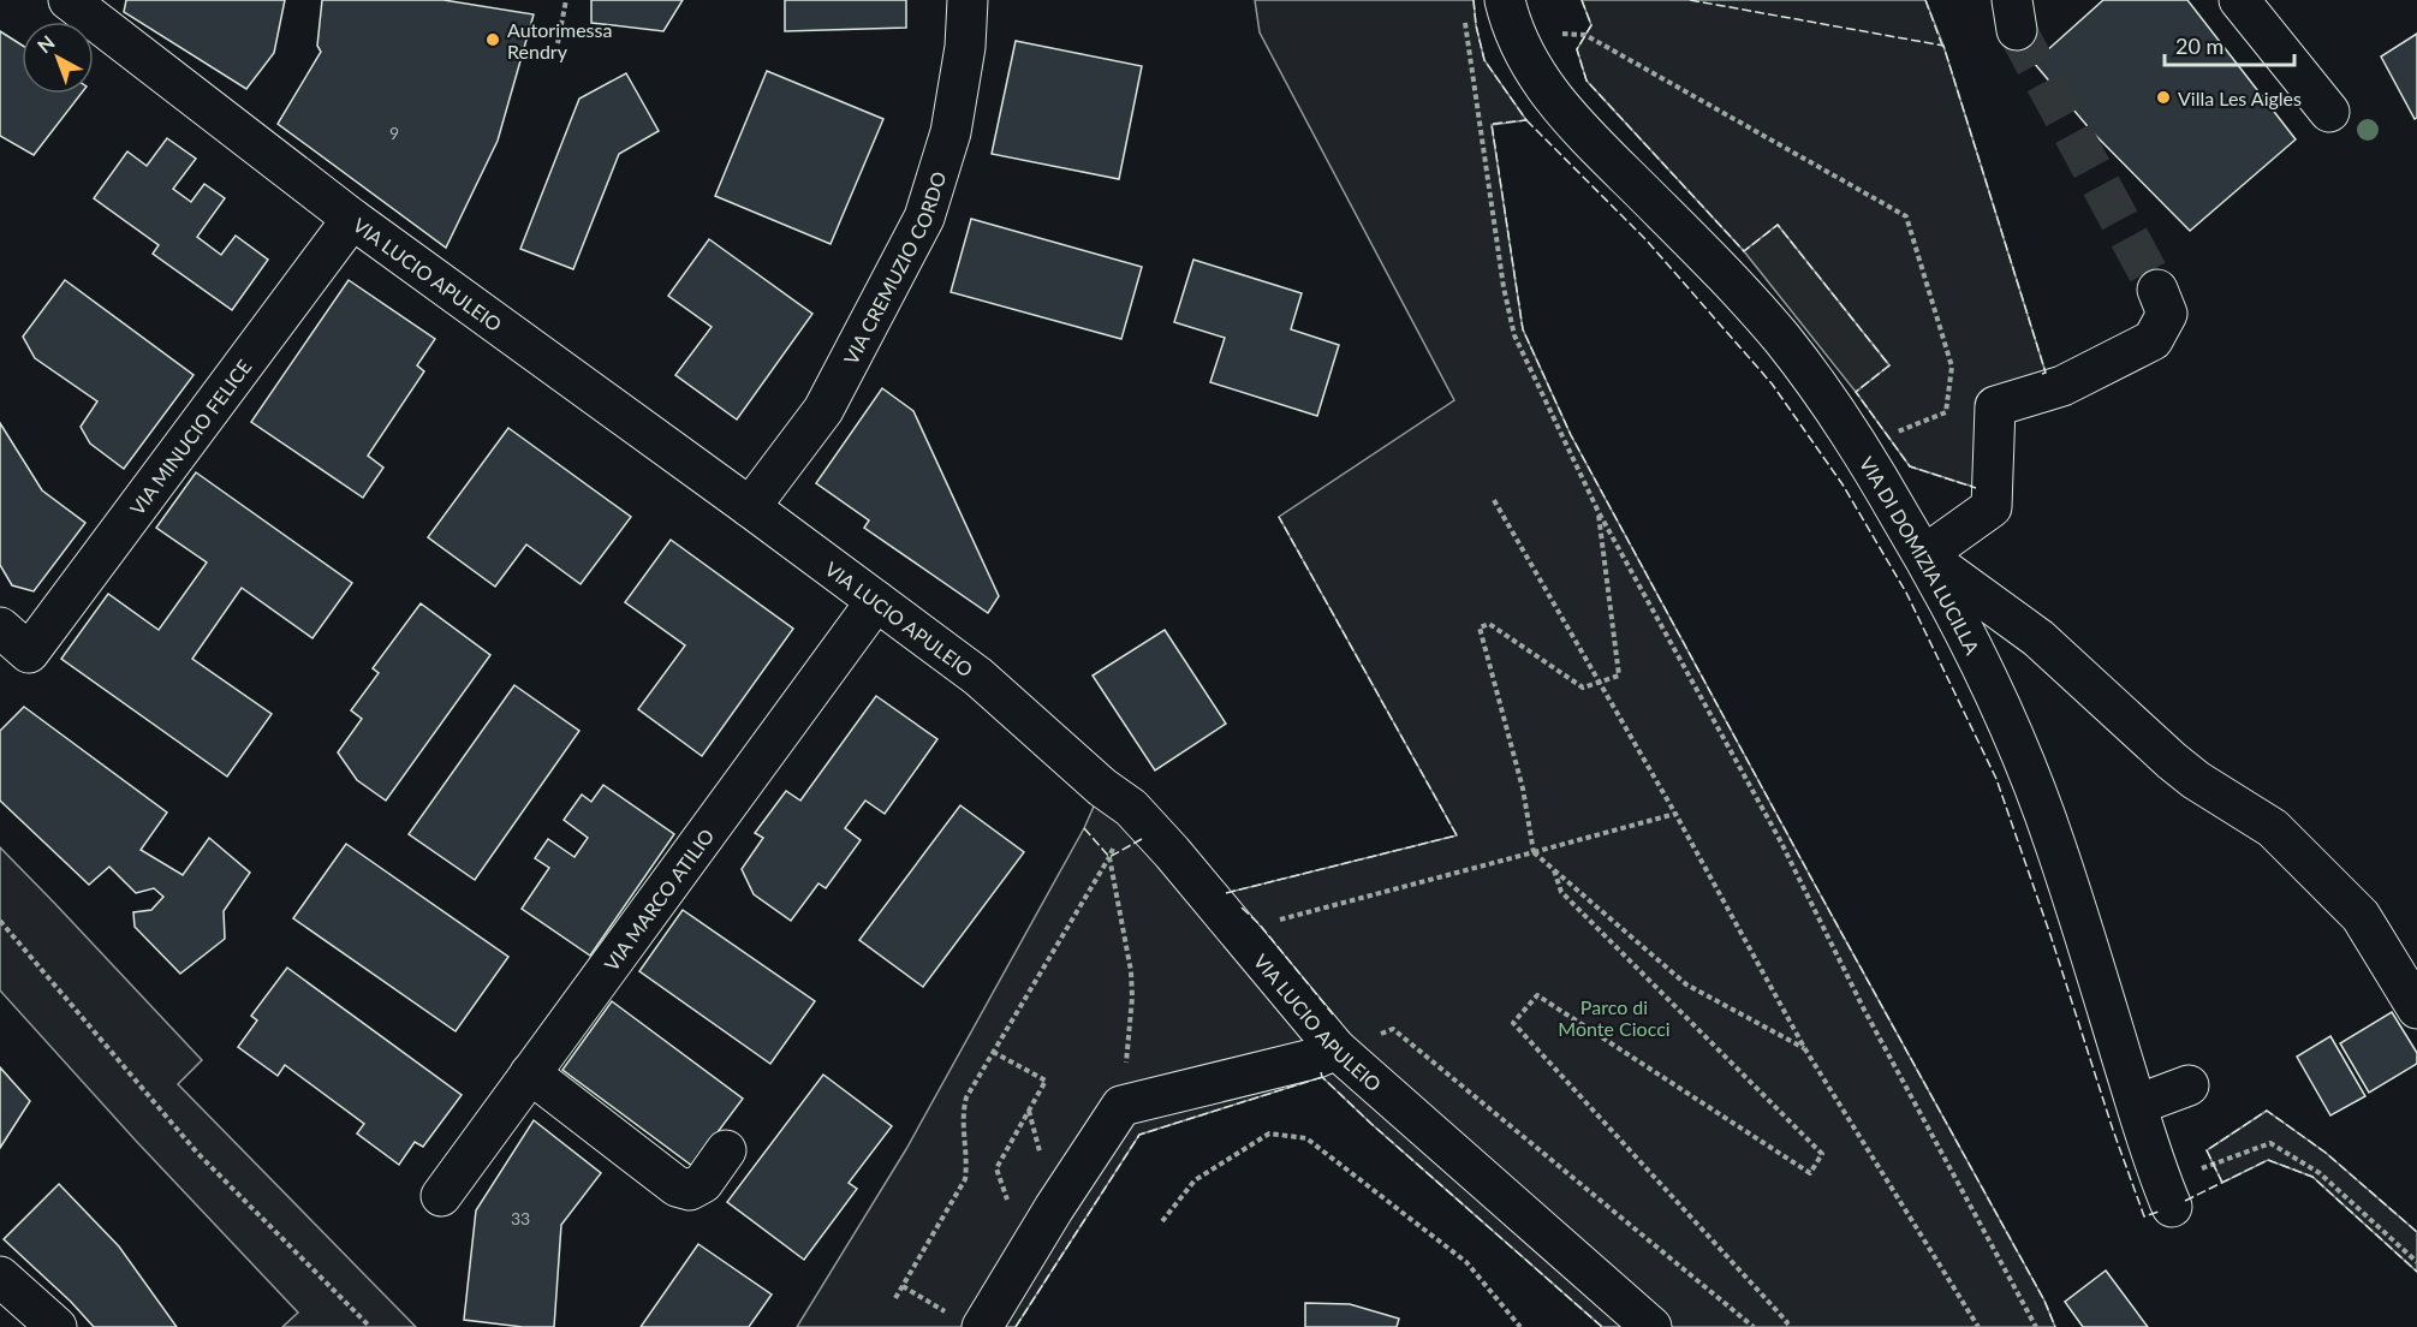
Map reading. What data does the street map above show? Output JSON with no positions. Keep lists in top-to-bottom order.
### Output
{
  "streets": {
    "street": [
      "VIA CREMUZIO CORDO",
      "VIA LUCIO APULEIO",
      "VIA MINUCIO FELICE",
      "VIA DI DOMIZIA LUCILLA",
      "VIA MARCO ATILIO"
    ]
  },
  "crossings": [
    ["VIA CREMUZIO CORDO", "VIA LUCIO APULEIO"],
    ["VIA LUCIO APULEIO", "VIA MINUCIO FELICE"],
    ["VIA LUCIO APULEIO", "VIA MARCO ATILIO"]
  ],
  "parks": ["Parco di Monte Ciocci"],
  "places": ["Autorimessa Rendry", "Villa Les Aigles"],
  "house_numbers": ["9", "33"],
  "scale_bar": "20 m",
  "north": "top left"
}
